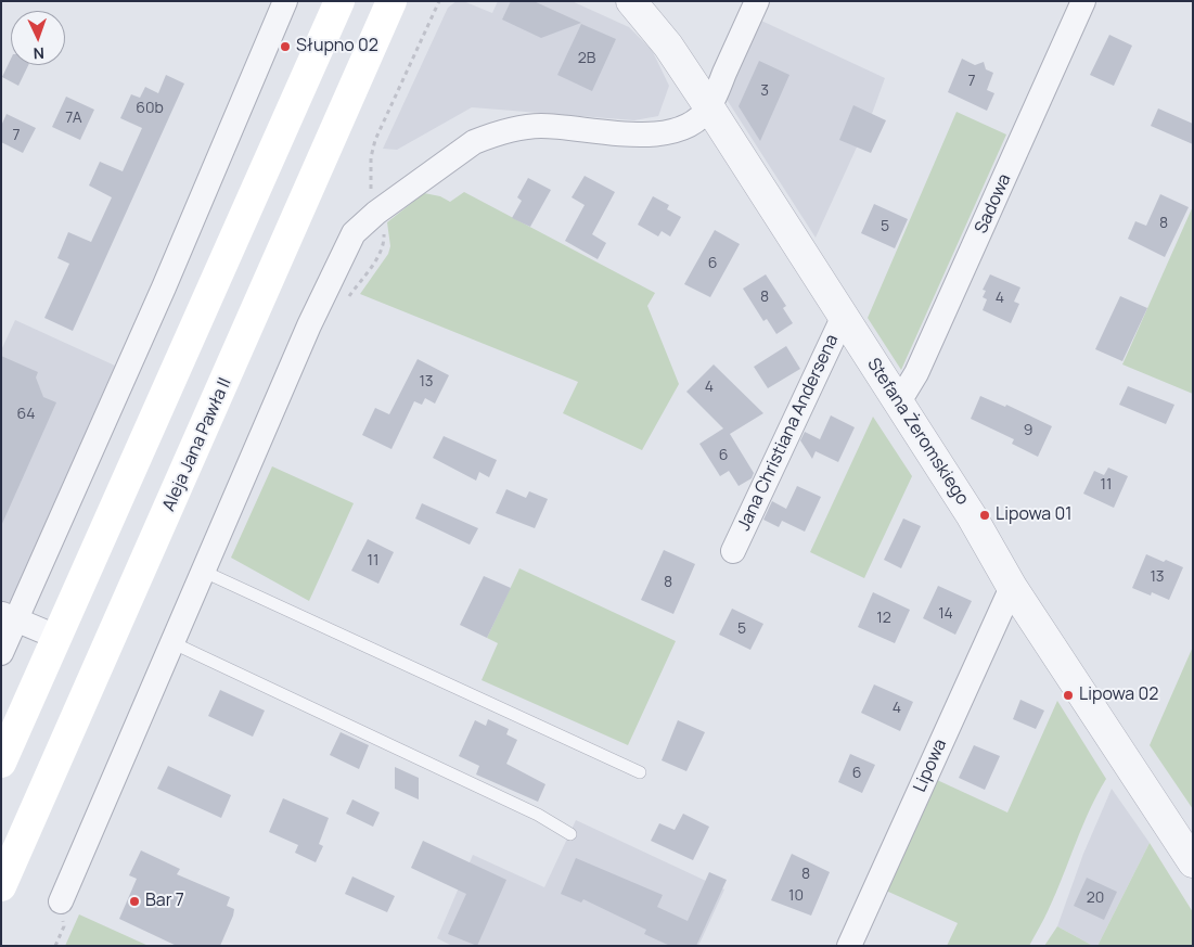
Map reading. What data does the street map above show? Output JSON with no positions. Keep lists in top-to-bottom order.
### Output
{
  "streets": {
    "main road": ["Aleja Jana Pawła II"],
    "street": [
      "Sadowa",
      "Stefana Żeromskiego",
      "Jana Christiana Andersena",
      "Lipowa"
    ]
  },
  "crossings": [
    ["Sadowa", "Stefana Żeromskiego"],
    ["Stefana Żeromskiego", "Jana Christiana Andersena"],
    ["Stefana Żeromskiego", "Lipowa"]
  ],
  "places": [
    "Słupno 02",
    "Lipowa 01",
    "Lipowa 02",
    "Bar 7"
  ],
  "house_numbers": [
    "2B",
    "7",
    "3",
    "60b",
    "7A",
    "7",
    "8",
    "5",
    "6",
    "8",
    "4",
    "13",
    "4",
    "64",
    "9",
    "6",
    "11",
    "11",
    "13",
    "8",
    "14",
    "12",
    "5",
    "4",
    "6",
    "8",
    "10",
    "20"
  ],
  "north": "bottom"
}
